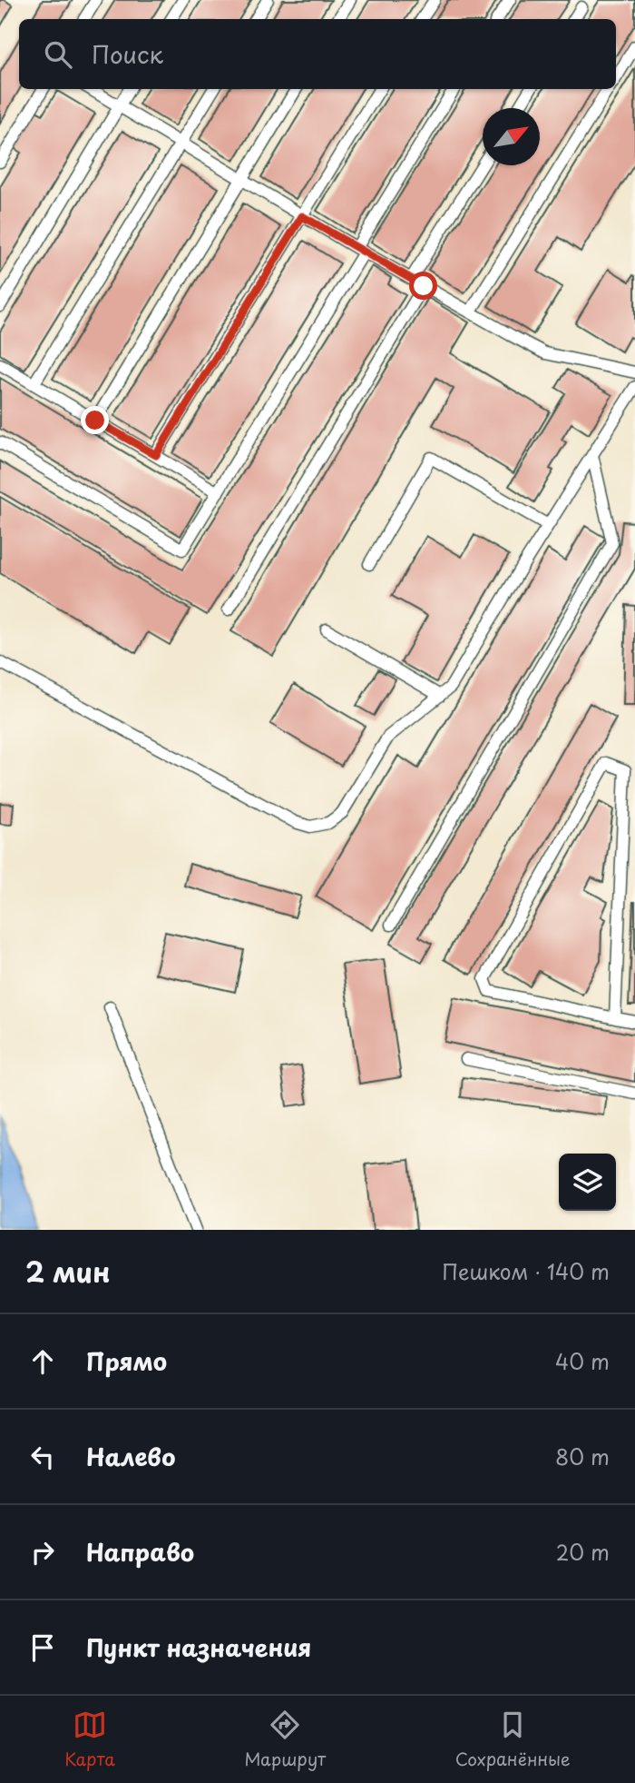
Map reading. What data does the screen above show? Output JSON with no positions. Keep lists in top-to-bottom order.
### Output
{
  "north": "top right",
  "page": {
    "search": "Поиск",
    "heading": ["2 мин", "Пешком · 140 m"],
    "list": [
      ["Прямо", "40 m"],
      ["Налево", "80 m"],
      ["Направо", "20 m"],
      "Пункт назначения"
    ],
    "nav": ["Карта", "Маршрут", "Сохранённые"]
  }
}
